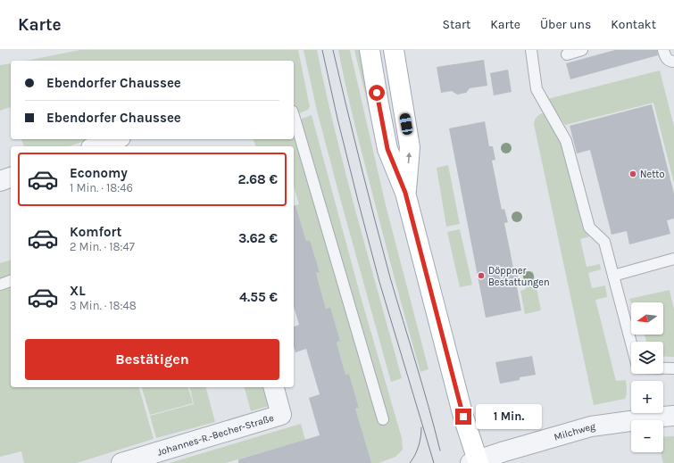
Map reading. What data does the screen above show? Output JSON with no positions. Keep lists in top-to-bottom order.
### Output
{
  "streets": {
    "street": ["Milchweg", "Johannes-R.-Becher-Straße"]
  },
  "places": ["Netto", "Döppner Bestattungen"],
  "north": "left",
  "page": {
    "header": "Karte",
    "nav": [
      "Start",
      "Karte",
      "Über uns",
      "Kontakt"
    ],
    "banner": ["Ebendorfer Chaussee", "Ebendorfer Chaussee"],
    "list": [
      {
        "name": "Economy",
        "note": "1 Min. · 18:46",
        "value": "2.68 €"
      },
      {
        "name": "Komfort",
        "note": "2 Min. · 18:47",
        "value": "3.62 €"
      },
      {
        "name": "XL",
        "note": "3 Min. · 18:48",
        "value": "4.55 €"
      }
    ],
    "map_buttons": ["+", "−"],
    "buttons": "Bestätigen",
    "bubble": "1 Min."
  }
}
